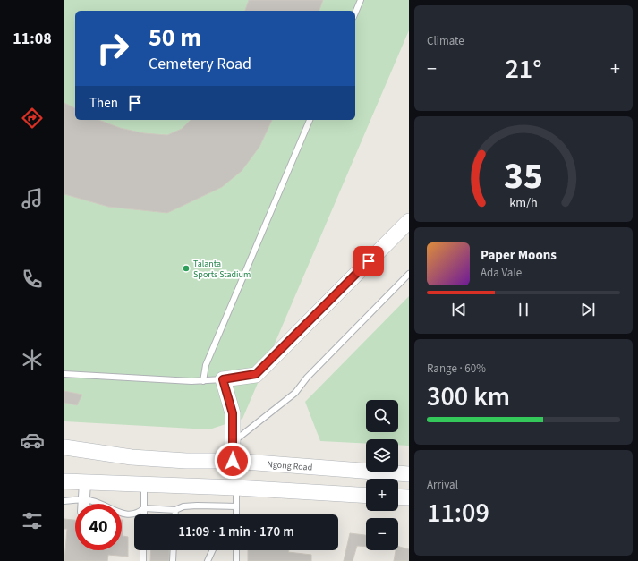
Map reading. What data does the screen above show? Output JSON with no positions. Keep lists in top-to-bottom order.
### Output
{
  "streets": {
    "main road": ["Ngong Road"]
  },
  "places": ["Talanta Sports Stadium"],
  "page": {
    "tabs": "11:08",
    "tile": [
      "Climate",
      ["Range · 60%", "300 km"],
      ["Arrival", "11:09"]
    ],
    "turn": ["50 m", "Cemetery Road"],
    "heat": ["−", "21°", "+"],
    "then": "Then",
    "song": ["Paper Moons", "Ada Vale"],
    "map_buttons": ["+", "−"],
    "limit": "40",
    "trip": "11:09 · 1 min · 170 m",
    "gauge": ["35", "km/h"]
  }
}
